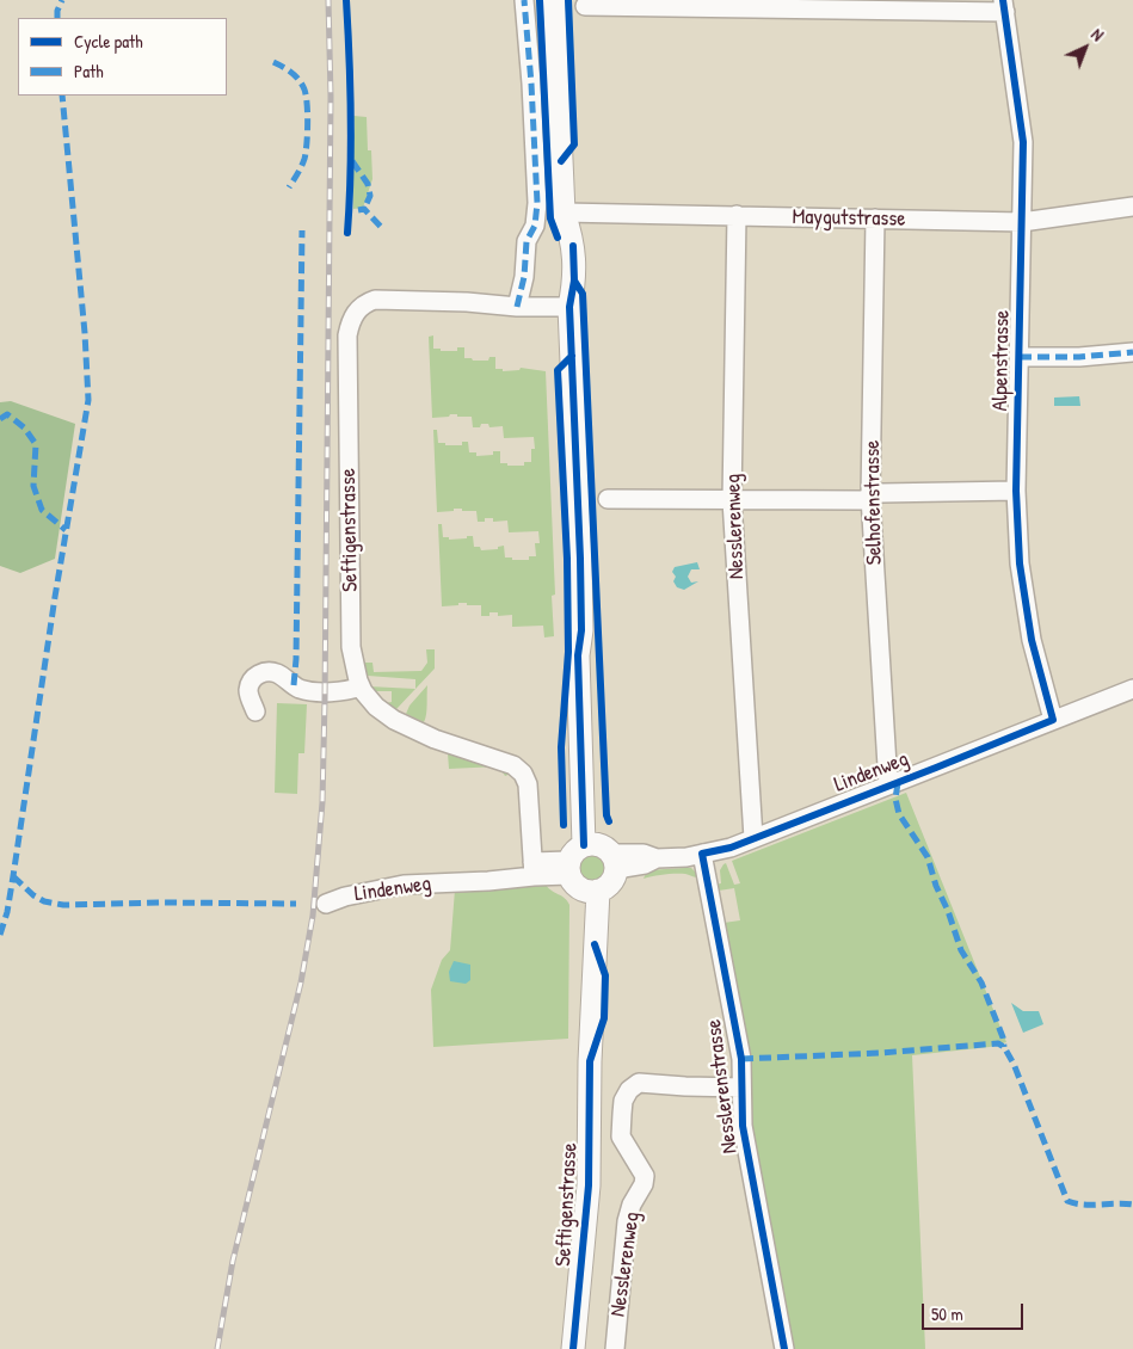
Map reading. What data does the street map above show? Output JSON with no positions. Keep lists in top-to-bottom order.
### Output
{
  "streets": {
    "main road": ["Seftigenstrasse"],
    "street": [
      "Maygutstrasse",
      "Alpenstrasse",
      "Selhofenstrasse",
      "Nesslerenweg",
      "Lindenweg",
      "Nesslerenstrasse"
    ]
  },
  "crossings": [
    ["Maygutstrasse", "Alpenstrasse"],
    ["Maygutstrasse", "Selhofenstrasse"],
    ["Maygutstrasse", "Nesslerenweg"],
    ["Maygutstrasse", "Seftigenstrasse"],
    ["Alpenstrasse", "Lindenweg"],
    ["Selhofenstrasse", "Lindenweg"],
    ["Nesslerenweg", "Lindenweg"],
    ["Nesslerenweg", "Nesslerenstrasse"],
    ["Seftigenstrasse", "Lindenweg"],
    ["Lindenweg", "Nesslerenstrasse"]
  ],
  "legend": ["Cycle path", "Path"],
  "scale_bar": "50 m",
  "north": "top right"
}
